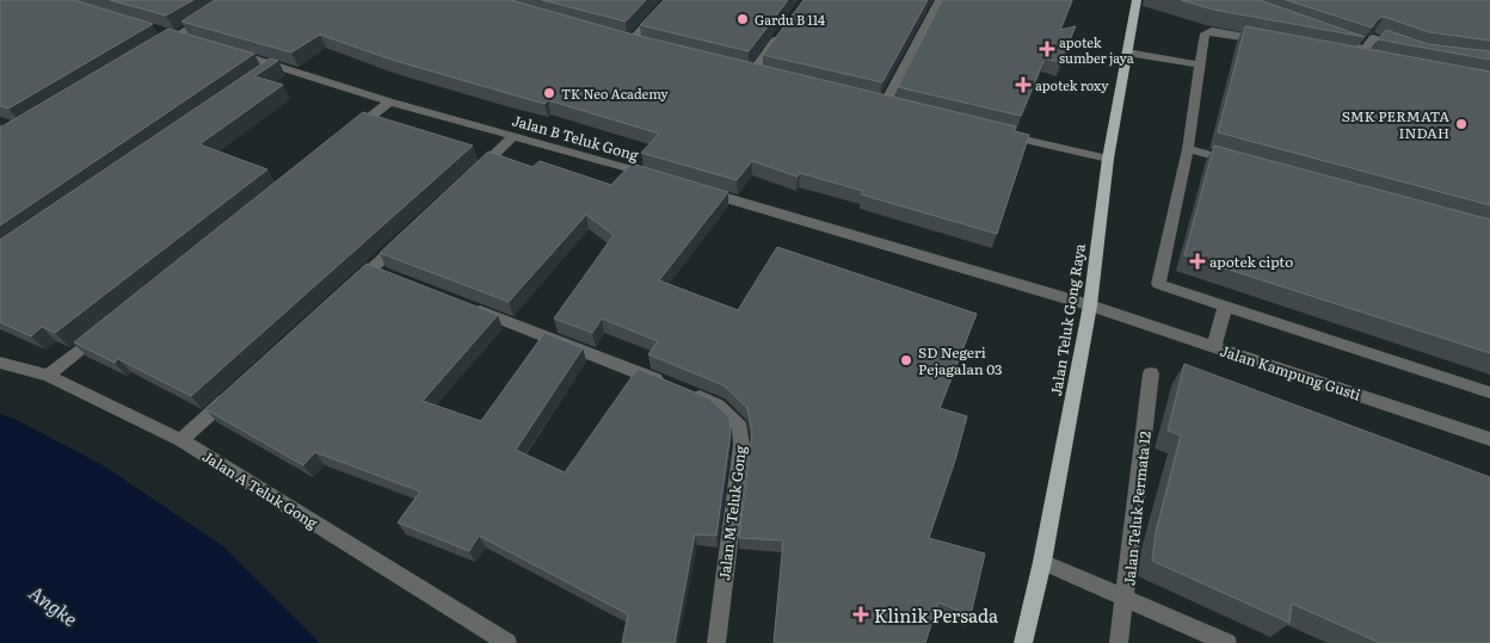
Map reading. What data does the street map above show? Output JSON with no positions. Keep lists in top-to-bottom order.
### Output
{
  "streets": {
    "main road": ["Jalan Teluk Gong Raya"],
    "street": [
      "Jalan B Teluk Gong",
      "Jalan Kampung Gusti",
      "Jalan A Teluk Gong",
      "Jalan Teluk Permata 12",
      "Jalan M Teluk Gong"
    ]
  },
  "crossings": [
    ["Jalan Teluk Gong Raya", "Jalan Kampung Gusti"]
  ],
  "water": ["Angke"],
  "places": {
    "other": [
      "Gardu B 114",
      "TK Neo Academy",
      "SMK PERMATA INDAH",
      "SD Negeri Pejagalan 03"
    ],
    "health": [
      "apotek sumber jaya",
      "apotek roxy",
      "apotek cipto",
      "Klinik Persada"
    ]
  }
}
